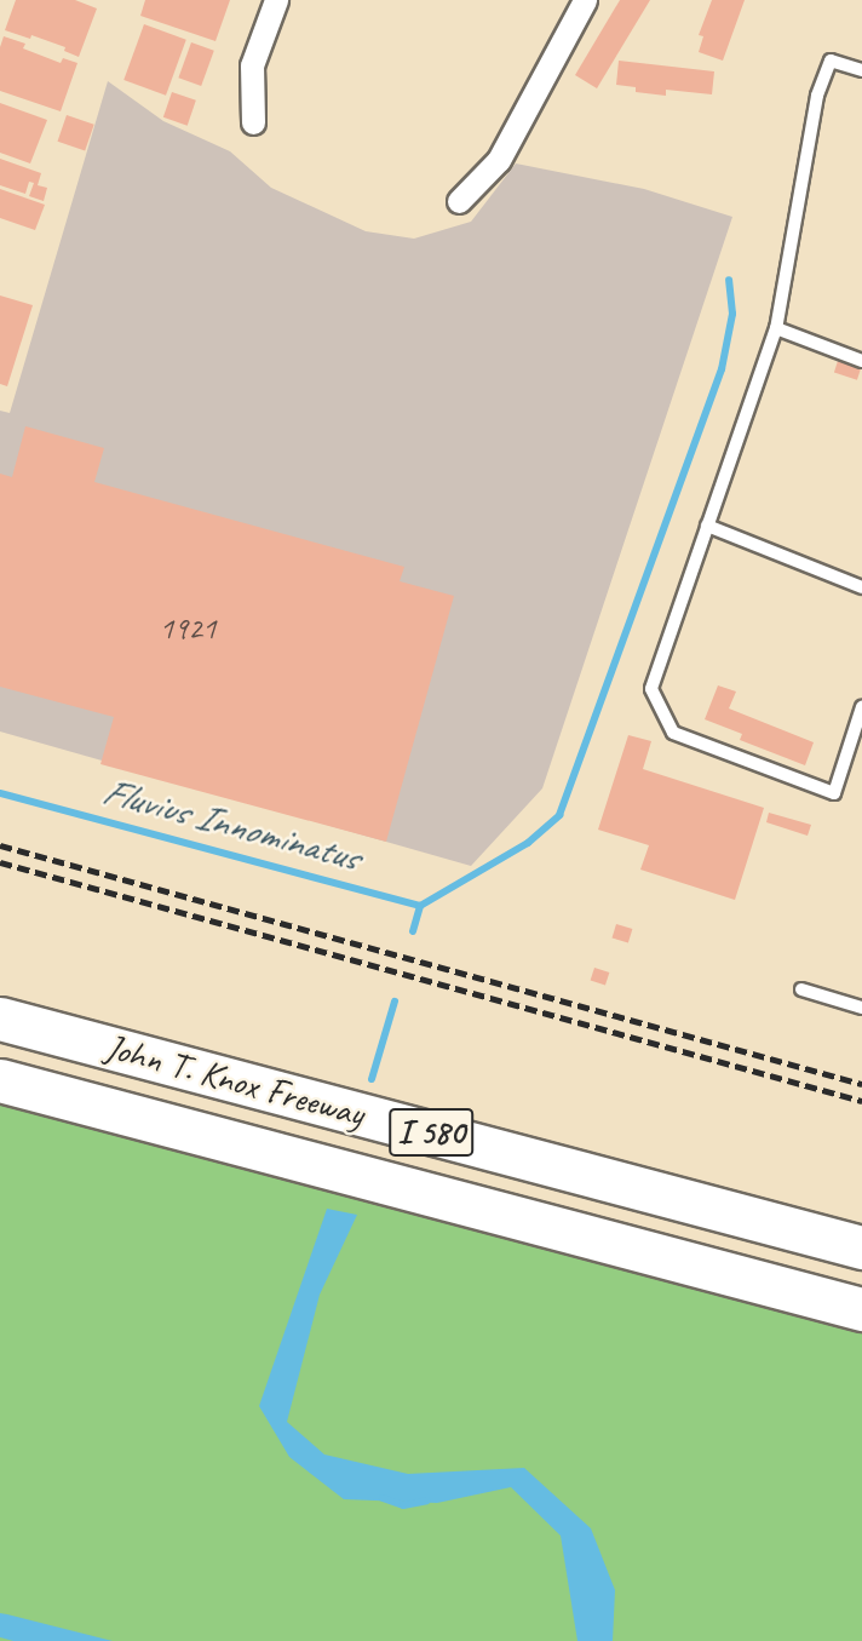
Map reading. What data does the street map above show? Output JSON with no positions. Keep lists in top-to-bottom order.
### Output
{
  "streets": {
    "highway": ["John T. Knox Freeway", "I 580"]
  },
  "water": ["Fluvius Innominatus"],
  "house_numbers": ["1921"]
}
